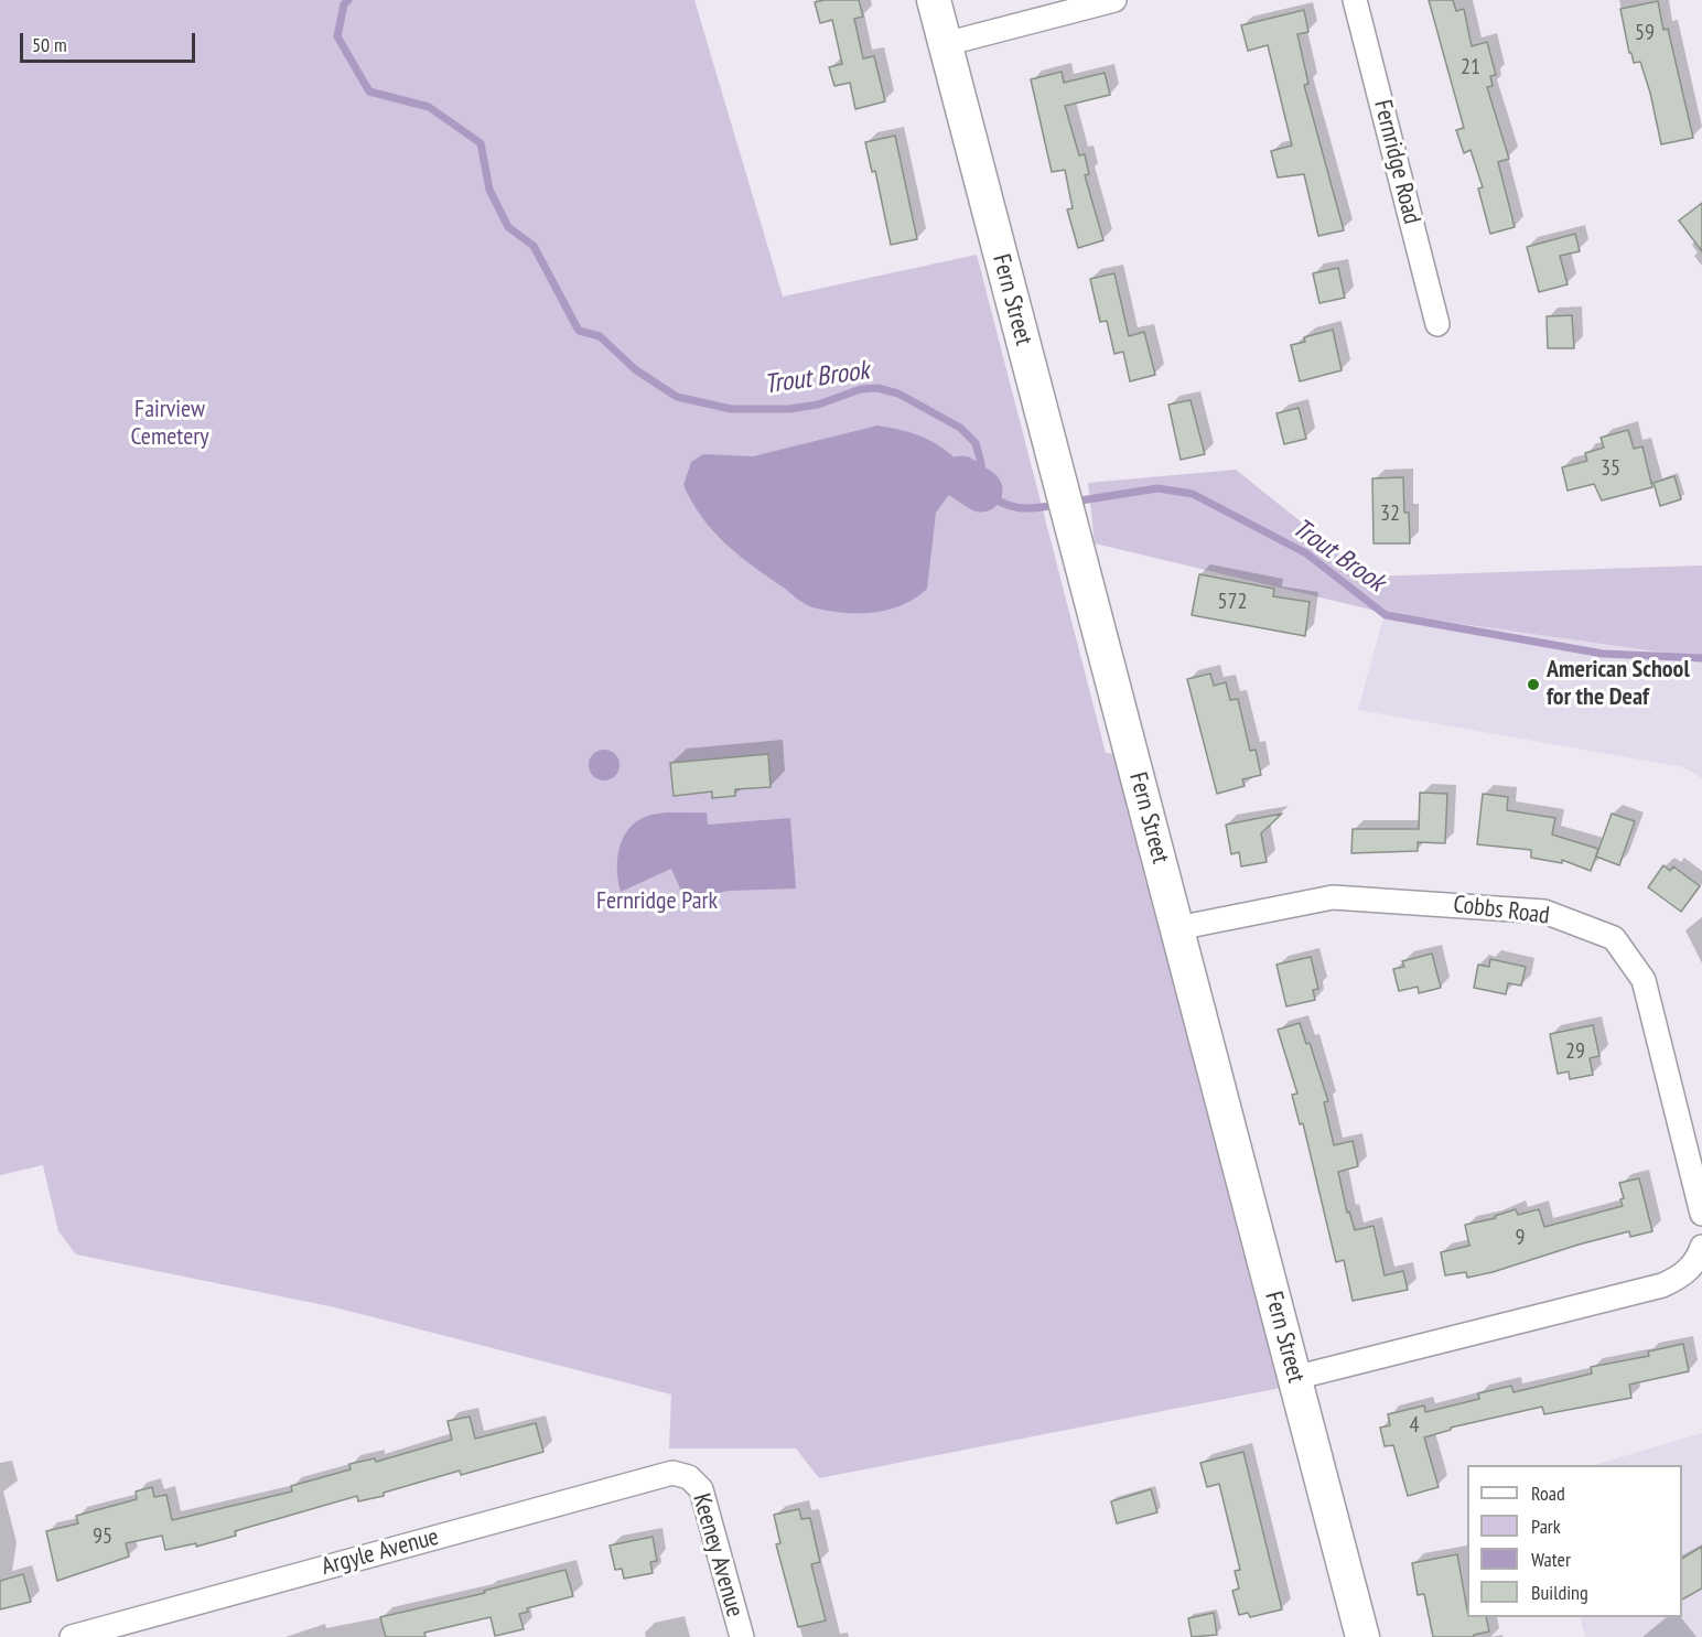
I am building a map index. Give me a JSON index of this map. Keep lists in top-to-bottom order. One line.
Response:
{"streets":{"street":["Fernridge Road","Fern Street","Cobbs Road","Argyle Avenue","Keeney Avenue"]},"crossings":[["Fern Street","Cobbs Road"],["Argyle Avenue","Keeney Avenue"]],"water":["Trout Brook"],"parks":["Fairview Cemetery","Fernridge Park"],"places":["American School for the Deaf"],"house_numbers":["59","21","35","32","572","29","9","4","95"],"legend":["Road","Park","Water","Building"],"scale_bar":"50 m"}
